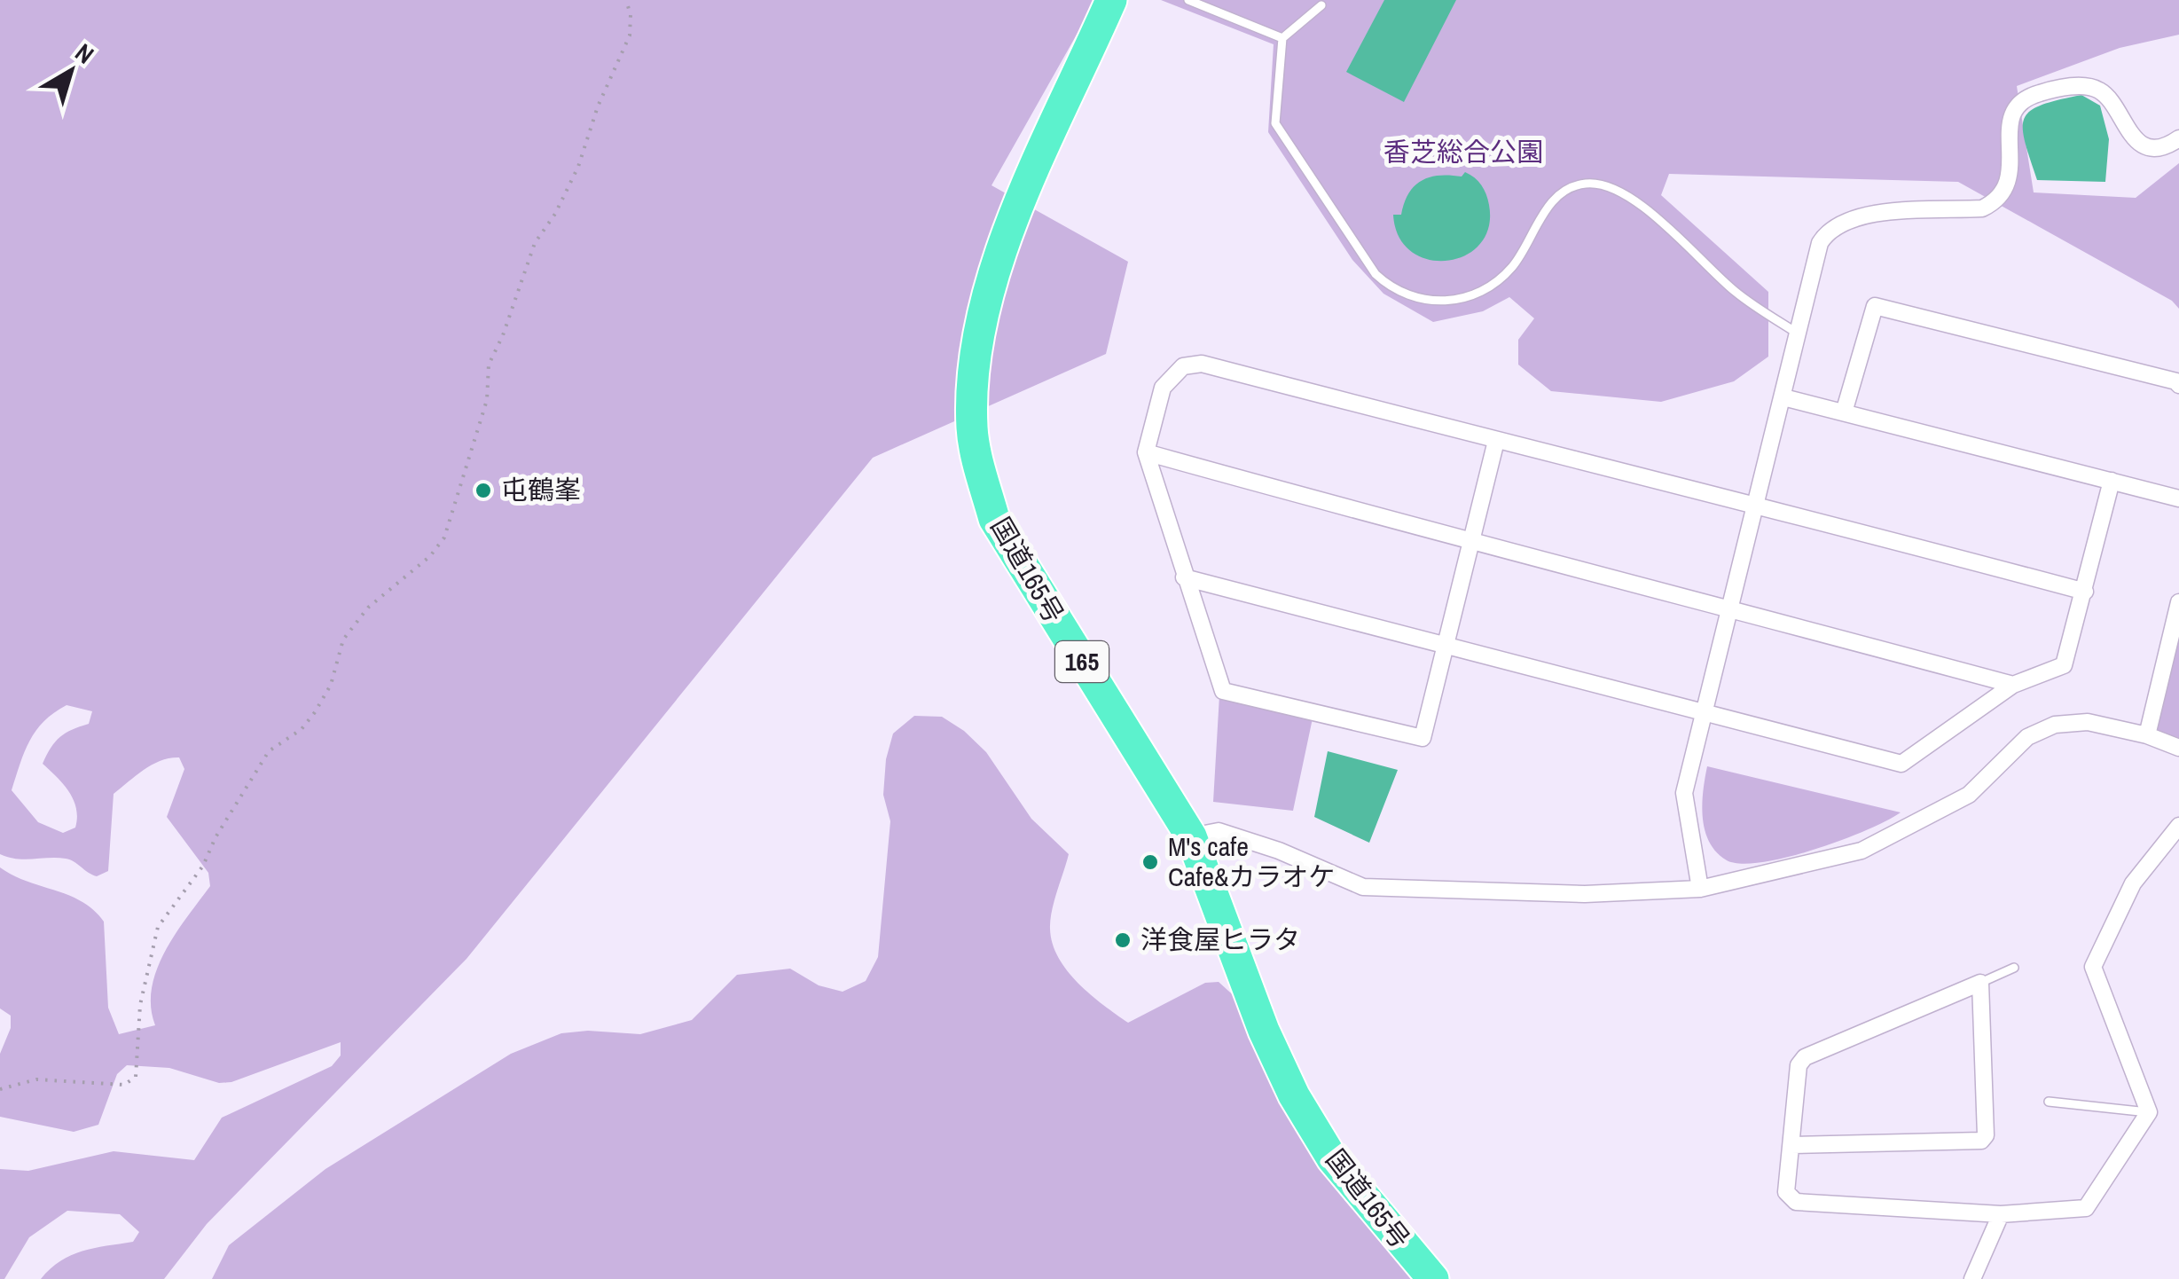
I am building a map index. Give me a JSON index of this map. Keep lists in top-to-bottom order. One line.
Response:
{"streets":{"highway":["国道165号","165"]},"parks":["香芝総合公園"],"places":["屯鶴峯","M's cafe Cafe&カラオケ","洋食屋ヒラタ"],"north":"top right"}
